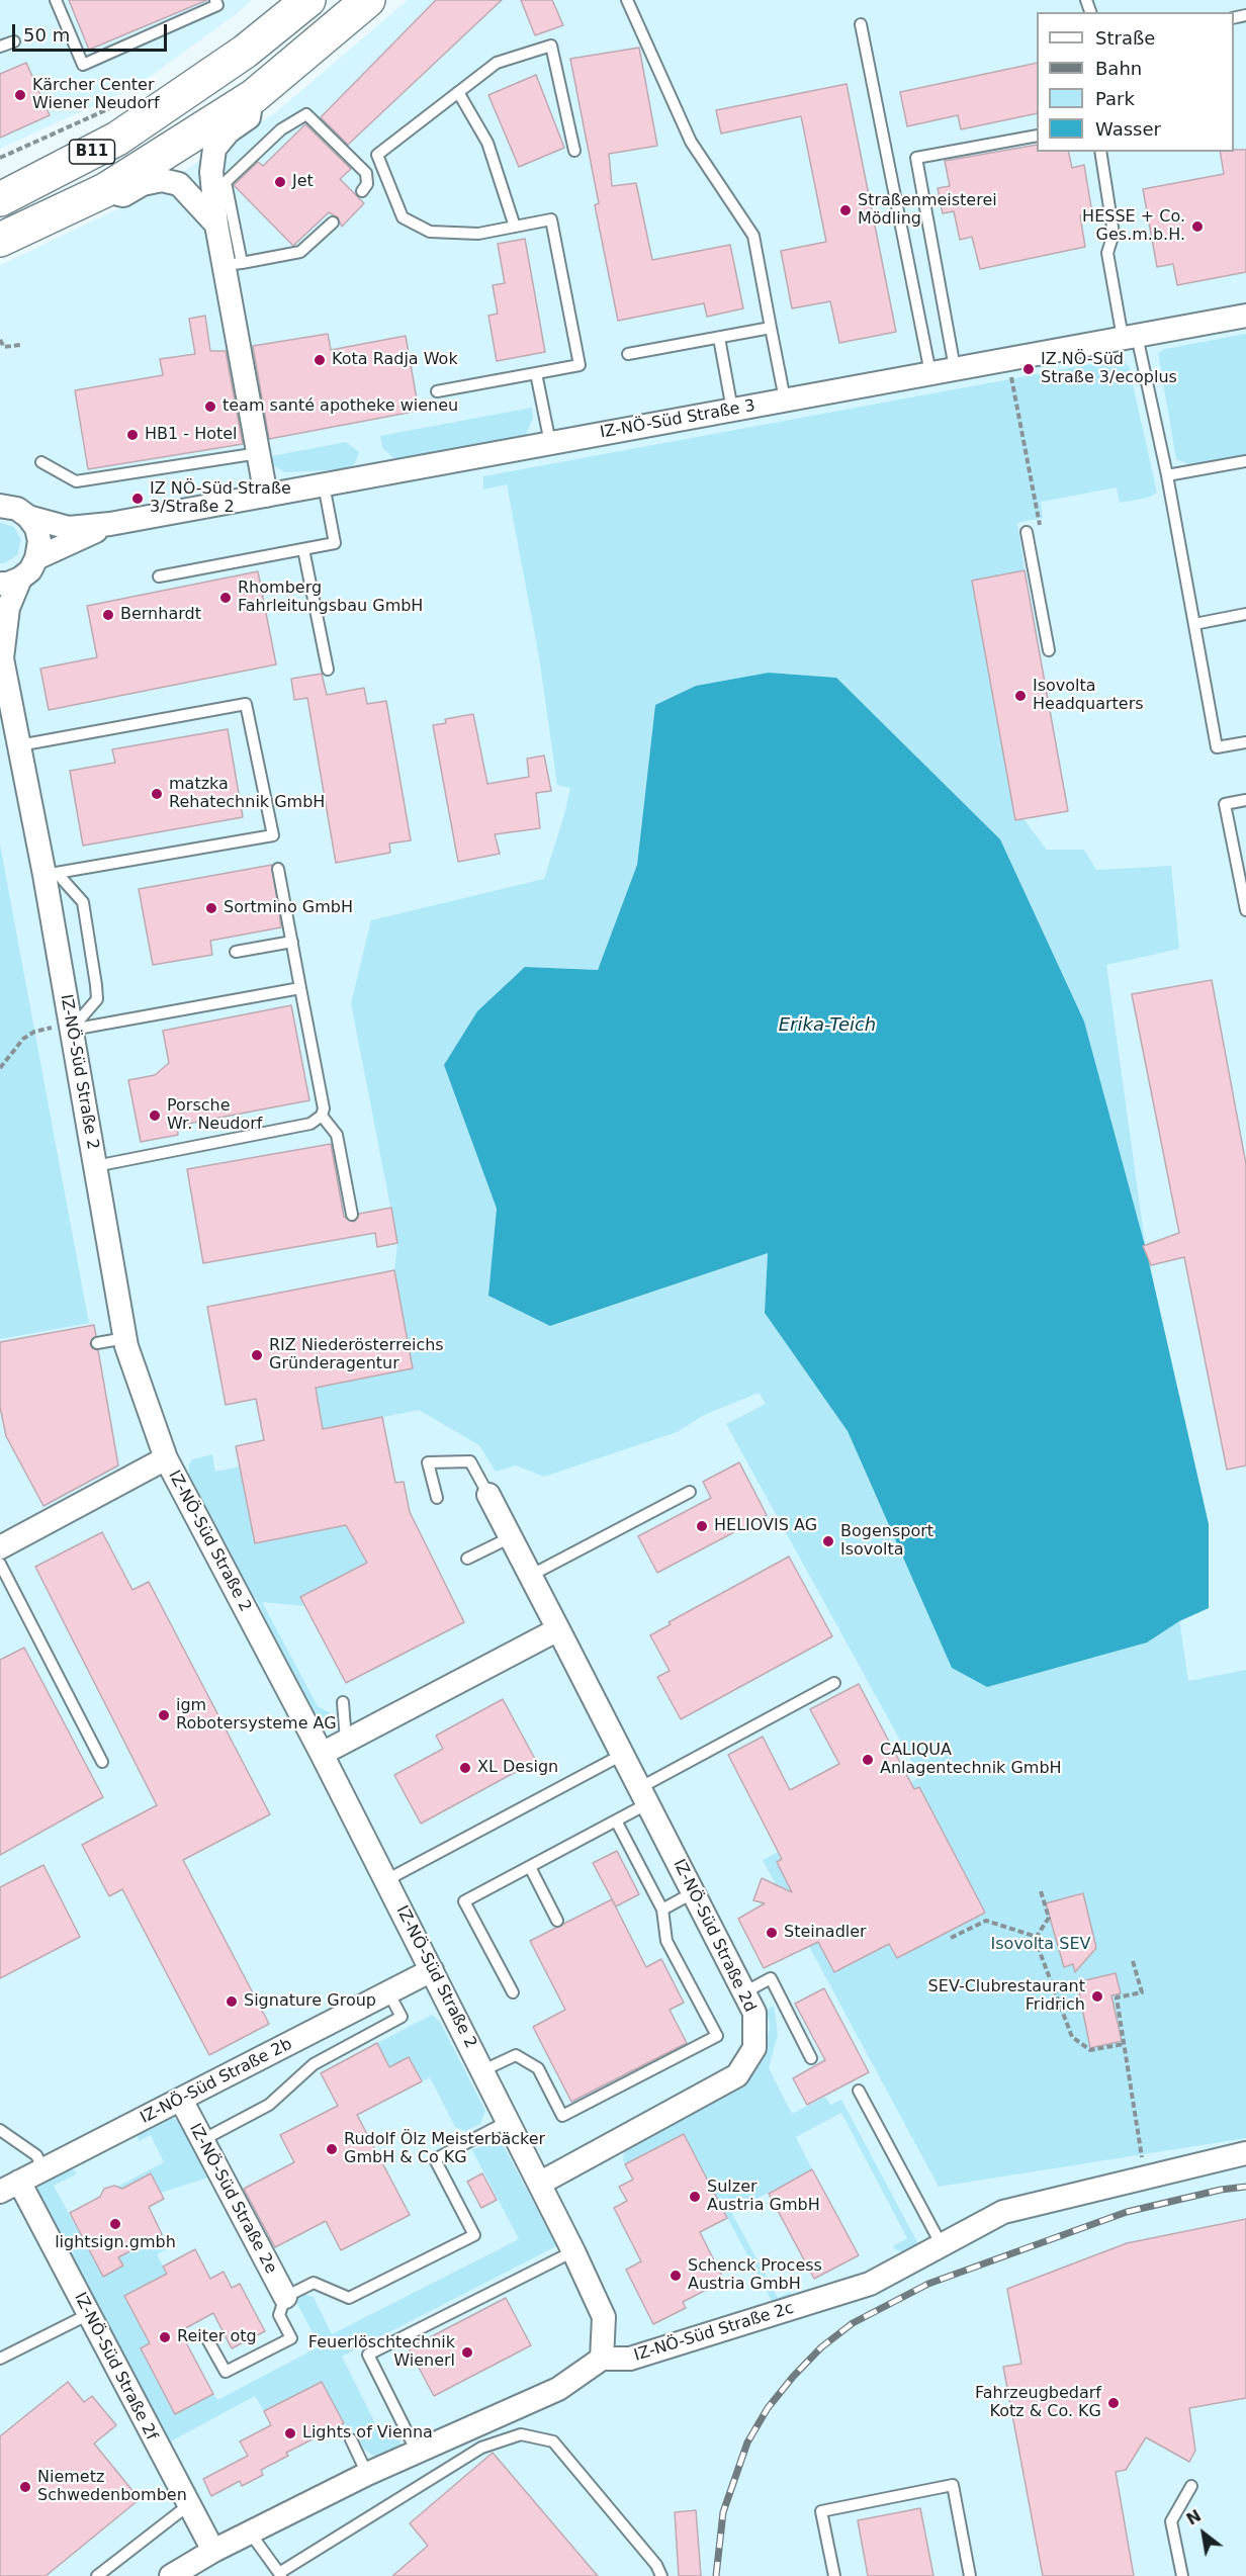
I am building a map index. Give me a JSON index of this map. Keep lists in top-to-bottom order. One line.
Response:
{"streets":{"main road":["B11"],"street":["IZ-NÖ-Süd Straße 3","IZ-NÖ-Süd Straße 2","IZ-NÖ-Süd Straße 2d","IZ-NÖ-Süd Straße 2b","IZ-NÖ-Süd Straße 2e","IZ-NÖ-Süd Straße 2c","IZ-NÖ-Süd Straße 2f"]},"crossings":[["IZ-NÖ-Süd Straße 3","IZ-NÖ-Süd Straße 2"],["IZ-NÖ-Süd Straße 2","IZ-NÖ-Süd Straße 2d"],["IZ-NÖ-Süd Straße 2","IZ-NÖ-Süd Straße 2b"],["IZ-NÖ-Süd Straße 2","IZ-NÖ-Süd Straße 2c"],["IZ-NÖ-Süd Straße 2b","IZ-NÖ-Süd Straße 2e"],["IZ-NÖ-Süd Straße 2b","IZ-NÖ-Süd Straße 2f"]],"water":["Erika-Teich"],"parks":["Isovolta SEV"],"places":["Kärcher Center Wiener Neudorf","Jet","Straßenmeisterei Mödling","HESSE + Co. Ges.m.b.H.","Kota Radja Wok","IZ NÖ-Süd Straße 3/ecoplus","team santé apotheke wieneu","HB1 - Hotel","IZ NÖ-Süd Straße 3/Straße 2","Rhomberg Fahrleitungsbau GmbH","Bernhardt","Isovolta Headquarters","matzka Rehatechnik GmbH","Sortmino GmbH","Porsche Wr. Neudorf","RIZ Niederösterreichs Gründeragentur","HELIOVIS AG","Bogensport Isovolta","igm Robotersysteme AG","CALIQUA Anlagentechnik GmbH","XL Design","Steinadler","SEV-Clubrestaurant Fridrich","Signature Group","Rudolf Ölz Meisterbäcker GmbH & Co KG","Sulzer Austria GmbH","lightsign.gmbh","Schenck Process Austria GmbH","Reiter otg","Feuerlöschtechnik Wienerl","Fahrzeugbedarf Kotz & Co. KG","Lights of Vienna","Niemetz Schwedenbomben"],"legend":["Straße","Bahn","Park","Wasser"],"scale_bar":"50 m","north":"top left"}
